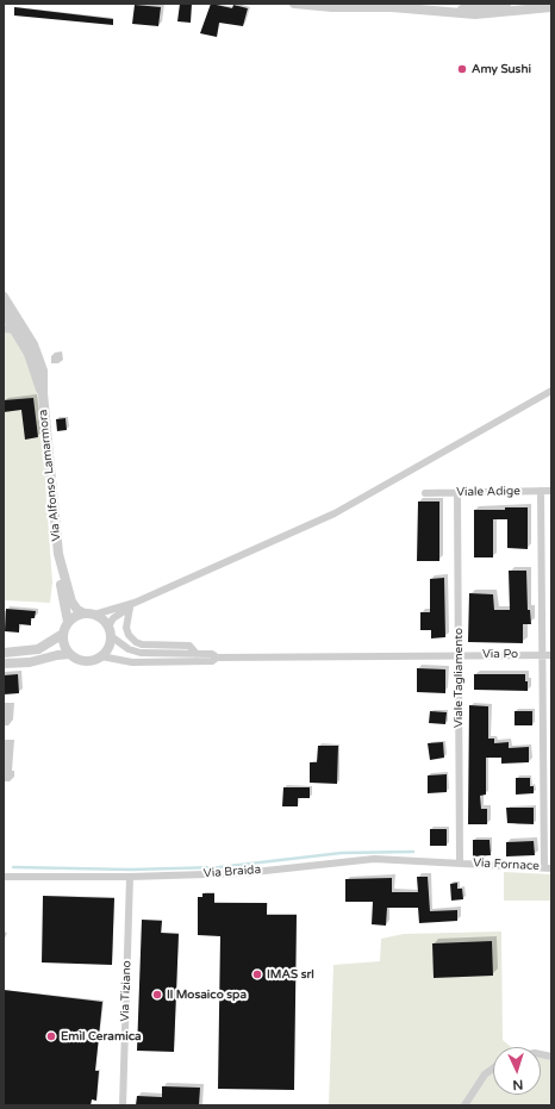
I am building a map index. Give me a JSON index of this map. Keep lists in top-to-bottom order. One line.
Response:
{"streets":{"street":["Via Alfonso Lamarmora","Viale Adige","Via Po","Viale Tagliamento","Via Fornace","Via Braida","Via Tiziano"]},"crossings":[["Viale Adige","Viale Tagliamento"],["Via Po","Viale Tagliamento"],["Viale Tagliamento","Via Fornace"],["Viale Tagliamento","Via Braida"],["Via Fornace","Via Braida"],["Via Braida","Via Tiziano"]],"places":["Amy Sushi","IMAS srl","Il Mosaico spa","Emil Ceramica"],"north":"bottom"}
